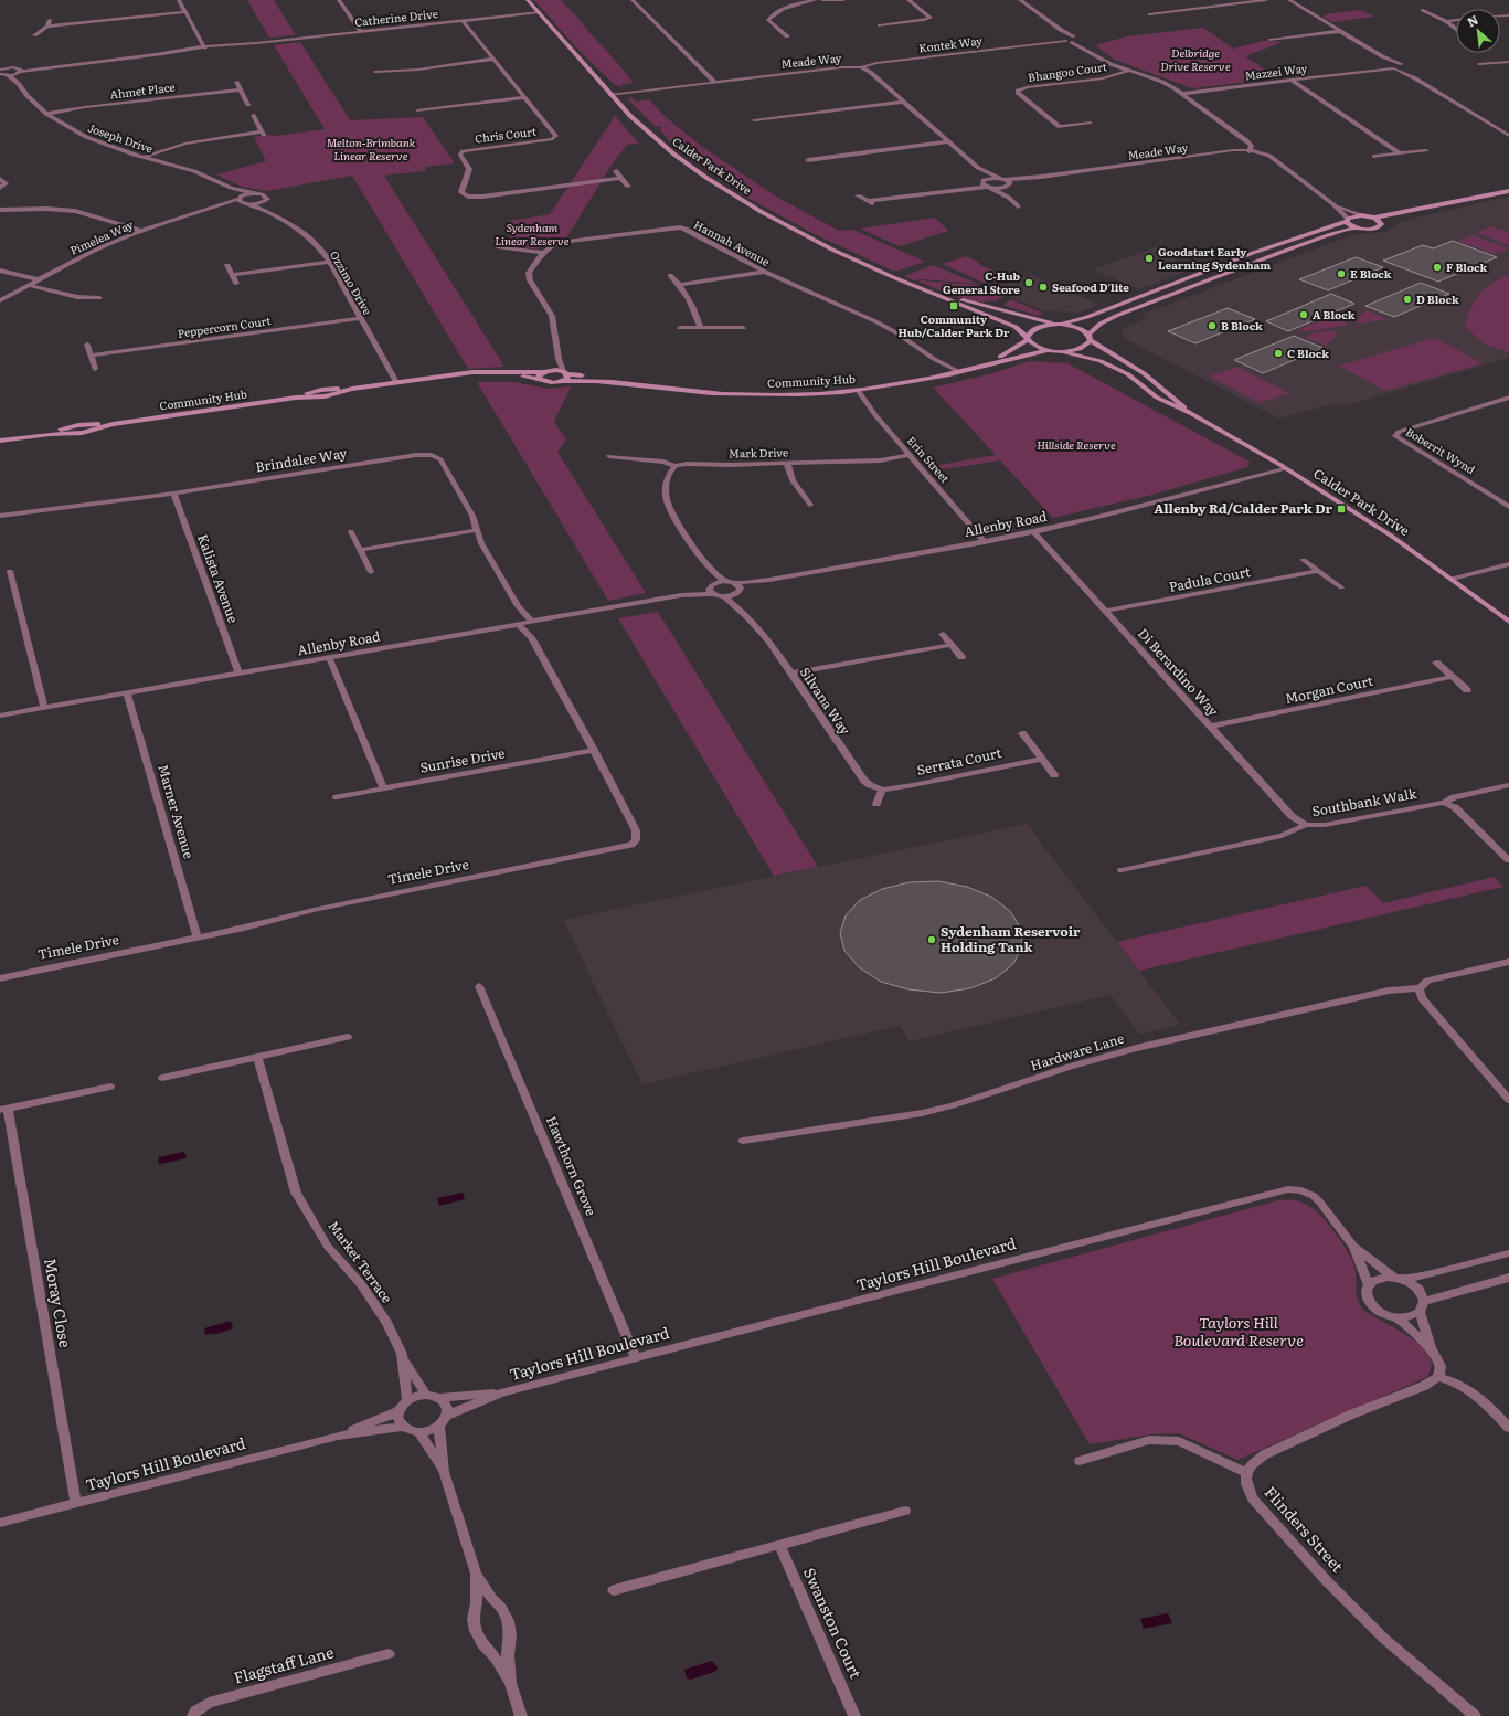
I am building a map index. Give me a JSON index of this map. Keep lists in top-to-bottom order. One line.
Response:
{"streets":{"street":["Catherine Drive","Kontek Way","Meade Way","Bhangoo Court","Mazzei Way","Ahmet Place","Chris Court","Joseph Drive","Calder Park Drive","Pimelea Way","Hannah Avenue","Ozzimo Drive","Peppercorn Court","Community Hub","Boberrit Wynd","Mark Drive","Erin Street","Brindalee Way","Allenby Road","Kalista Avenue","Padula Court","Di Berardino Way","Morgan Court","Silvana Way","Sunrise Drive","Serrata Court","Southbank Walk","Marner Avenue","Timele Drive","Hardware Lane","Hawthorn Grove","Market Terrace","Taylors Hill Boulevard","Moray Close","Flinders Street","Swanston Court","Flagstaff Lane"]},"crossings":[["Catherine Drive","Chris Court"],["Catherine Drive","Joseph Drive"],["Catherine Drive","Calder Park Drive"],["Kontek Way","Meade Way"],["Meade Way","Calder Park Drive"],["Ahmet Place","Joseph Drive"],["Joseph Drive","Pimelea Way"],["Joseph Drive","Ozzimo Drive"],["Calder Park Drive","Community Hub"],["Calder Park Drive","Allenby Road"],["Hannah Avenue","Community Hub"],["Ozzimo Drive","Peppercorn Court"],["Ozzimo Drive","Community Hub"],["Community Hub","Erin Street"],["Mark Drive","Erin Street"],["Erin Street","Allenby Road"],["Brindalee Way","Allenby Road"],["Brindalee Way","Kalista Avenue"],["Brindalee Way","Timele Drive"],["Allenby Road","Kalista Avenue"],["Allenby Road","Di Berardino Way"],["Allenby Road","Silvana Way"],["Allenby Road","Marner Avenue"],["Allenby Road","Timele Drive"],["Padula Court","Di Berardino Way"],["Di Berardino Way","Morgan Court"],["Di Berardino Way","Southbank Walk"],["Silvana Way","Serrata Court"],["Sunrise Drive","Timele Drive"],["Marner Avenue","Timele Drive"],["Hawthorn Grove","Taylors Hill Boulevard"],["Market Terrace","Taylors Hill Boulevard"],["Taylors Hill Boulevard","Moray Close"]],"parks":["Delbridge Drive Reserve","Melton-Brimbank Linear Reserve","Sydenham Linear Reserve","Hillside Reserve","Taylors Hill Boulevard Reserve"],"places":{"other":["Goodstart Early Learning Sydenham","F Block","E Block","C-Hub General Store","Seafood D'lite","D Block","A Block","B Block","C Block","Sydenham Reservoir Holding Tank"],"transit":["Community Hub/Calder Park Dr","Allenby Rd/Calder Park Dr"]},"north":"top left"}
